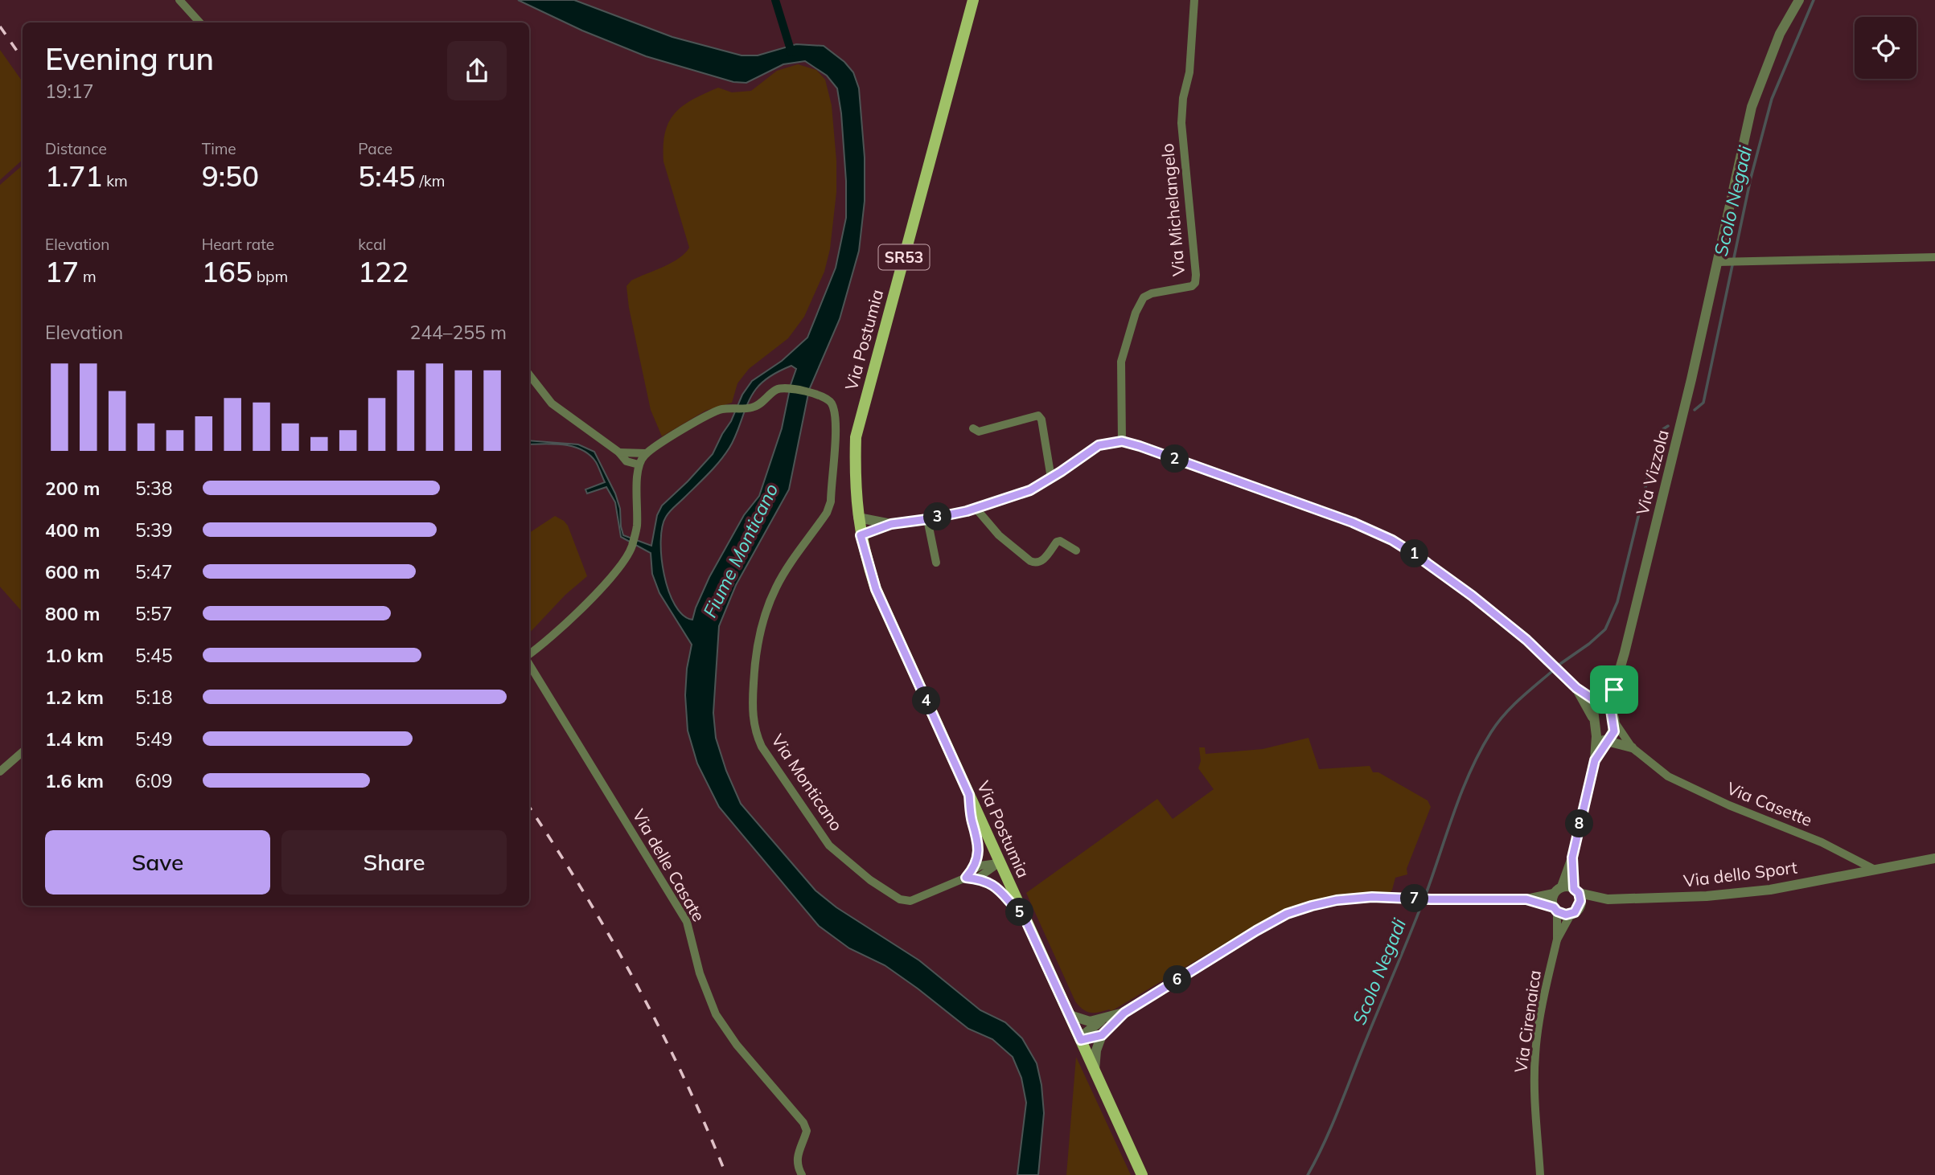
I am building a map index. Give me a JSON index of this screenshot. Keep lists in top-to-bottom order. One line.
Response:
{"streets":{"main road":["SR53","Via Postumia"],"street":["Via Michelangelo","Via Vizzola","Via Monticano","Via Casette","Via delle Casate","Via dello Sport","Via Cirenaica"]},"crossings":[["Via Vizzola","Via Casette"],["Via Casette","Via dello Sport"],["Via dello Sport","Via Cirenaica"]],"water":["Scolo Negadi","Fiume Monticano"],"page":{"heading":["Evening run","19:17"],"stats":[["Distance","1.71 km"],["Time","9:50"],["Pace","5:45 /km"],["Elevation","17 m"],["Heart rate","165 bpm"],["kcal","122"]],"chart":["Elevation","244–255 m"],"pins":["2","3","1","4","8","7","5","6"],"list":[{"name":"200 m","note":"5:38"},{"name":"400 m","note":"5:39"},{"name":"600 m","note":"5:47"},{"name":"800 m","note":"5:57"},{"name":"1.0 km","note":"5:45"},{"name":"1.2 km","note":"5:18"},{"name":"1.4 km","note":"5:49"},{"name":"1.6 km","note":"6:09"}],"buttons":["Save","Share"]}}
